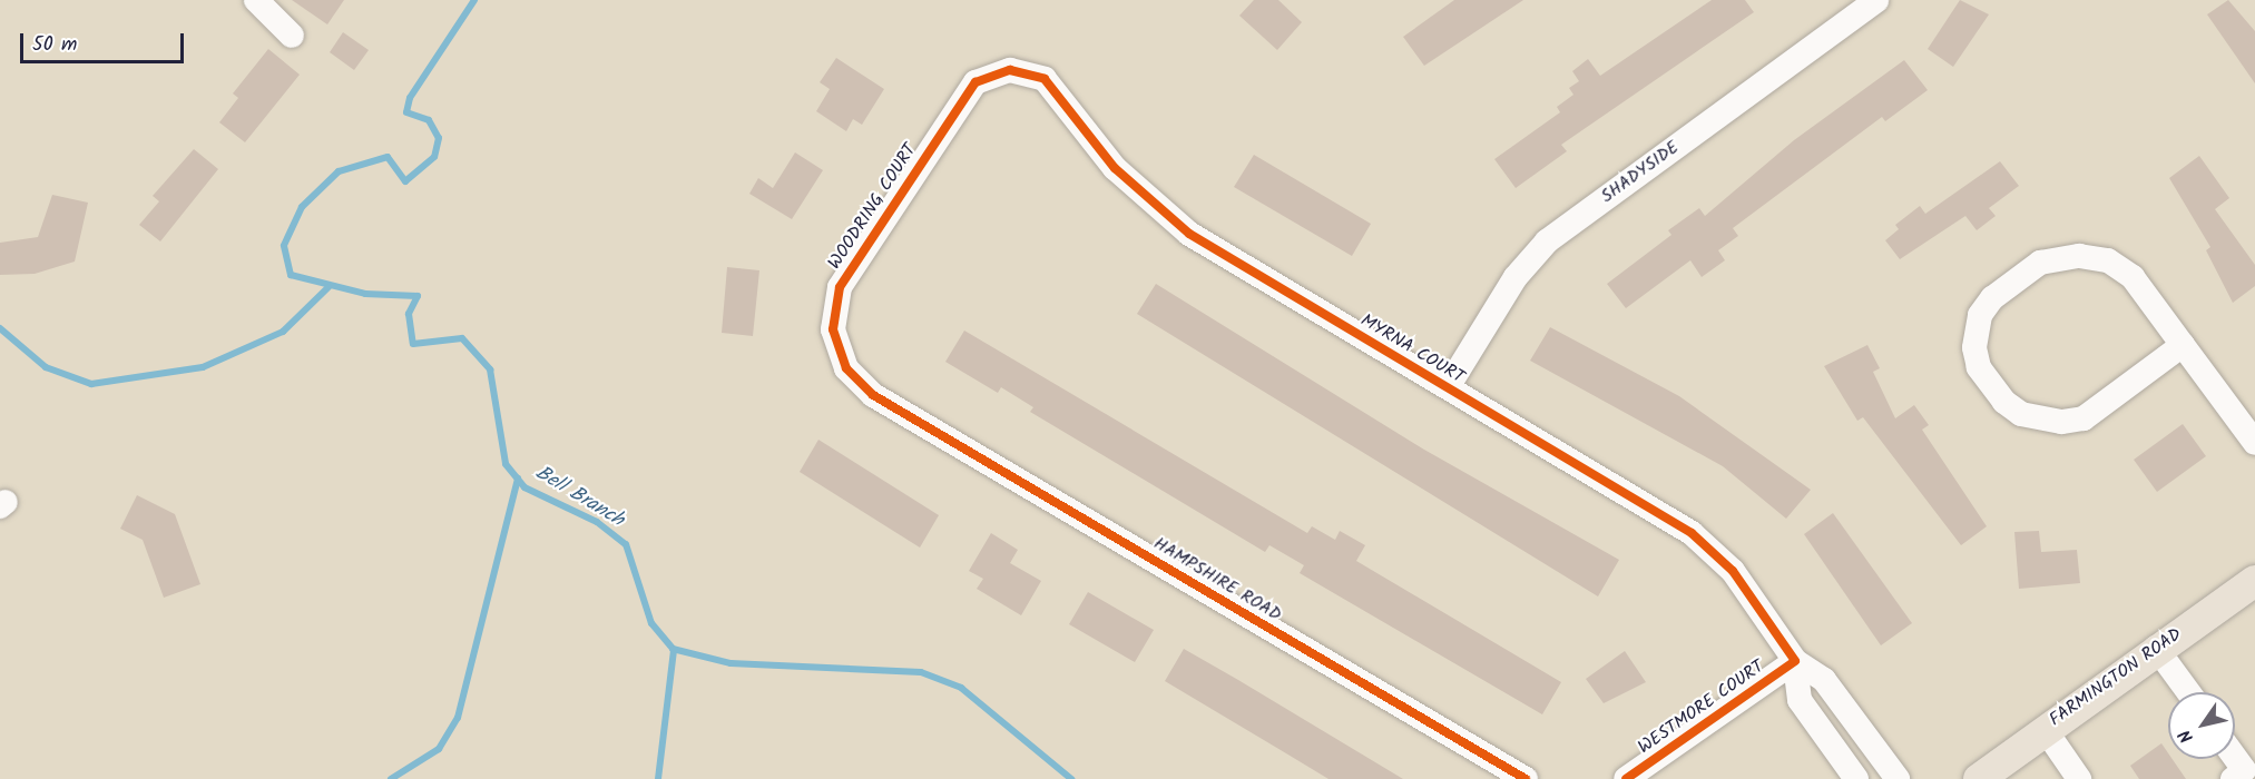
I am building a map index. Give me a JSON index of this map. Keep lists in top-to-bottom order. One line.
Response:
{"streets":{"main road":["FARMINGTON ROAD"],"street":["SHADYSIDE","WOODRING COURT","MYRNA COURT","HAMPSHIRE ROAD","WESTMORE COURT"]},"crossings":[["SHADYSIDE","MYRNA COURT"],["WOODRING COURT","MYRNA COURT"],["WOODRING COURT","HAMPSHIRE ROAD"],["MYRNA COURT","WESTMORE COURT"]],"water":["Bell Branch"],"scale_bar":"50 m","north":"bottom left"}
